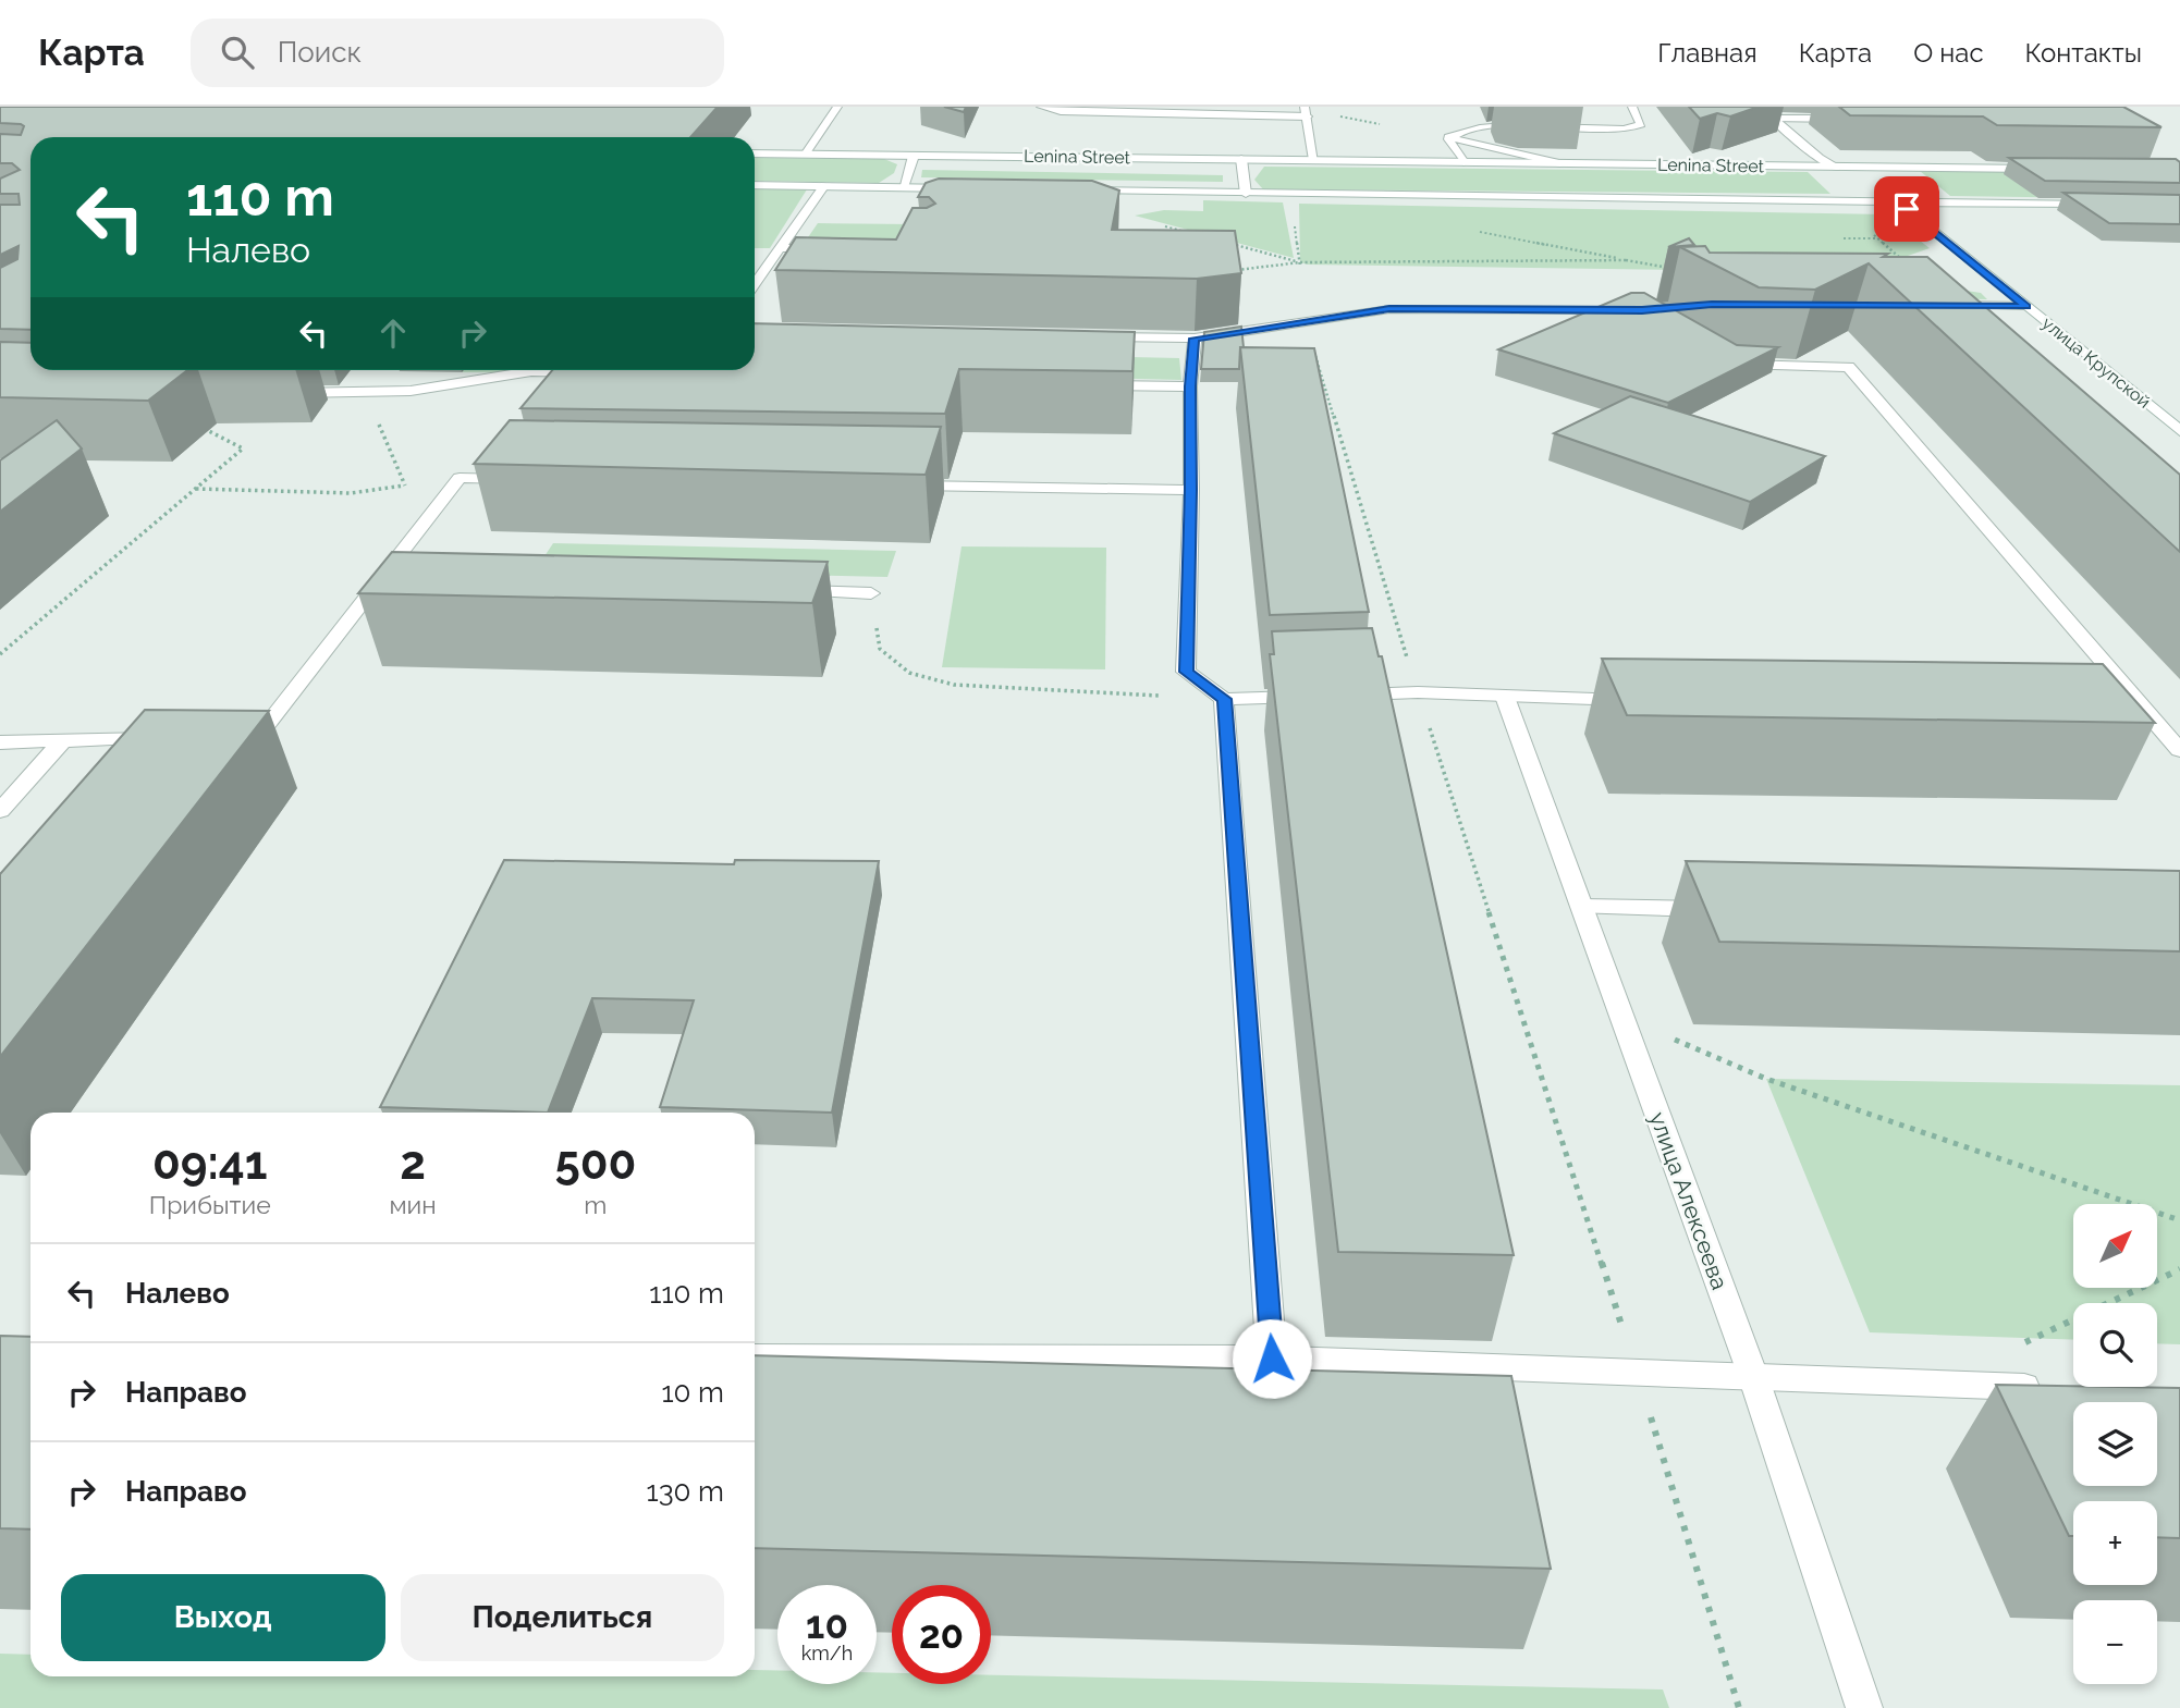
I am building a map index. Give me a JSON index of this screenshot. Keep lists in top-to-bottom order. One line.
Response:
{"streets":{"main road":["Lenina Street","улица Крупской","улица Алексеева"]},"crossings":[["Lenina Street","улица Крупской"]],"north":"top right","page":{"header":"Карта","search":"Поиск","nav":["Главная","Карта","О нас","Контакты"],"turn":["110 m","Налево"],"eta":["09:41","Прибытие","2","мин","500","m"],"map_buttons":["+","−"],"list":[{"name":"Налево","value":"110 m"},{"name":"Направо","value":"10 m"},{"name":"Направо","value":"130 m"}],"buttons":["Выход","Поделиться"],"speed":"10 km/h","limit":"20"}}
